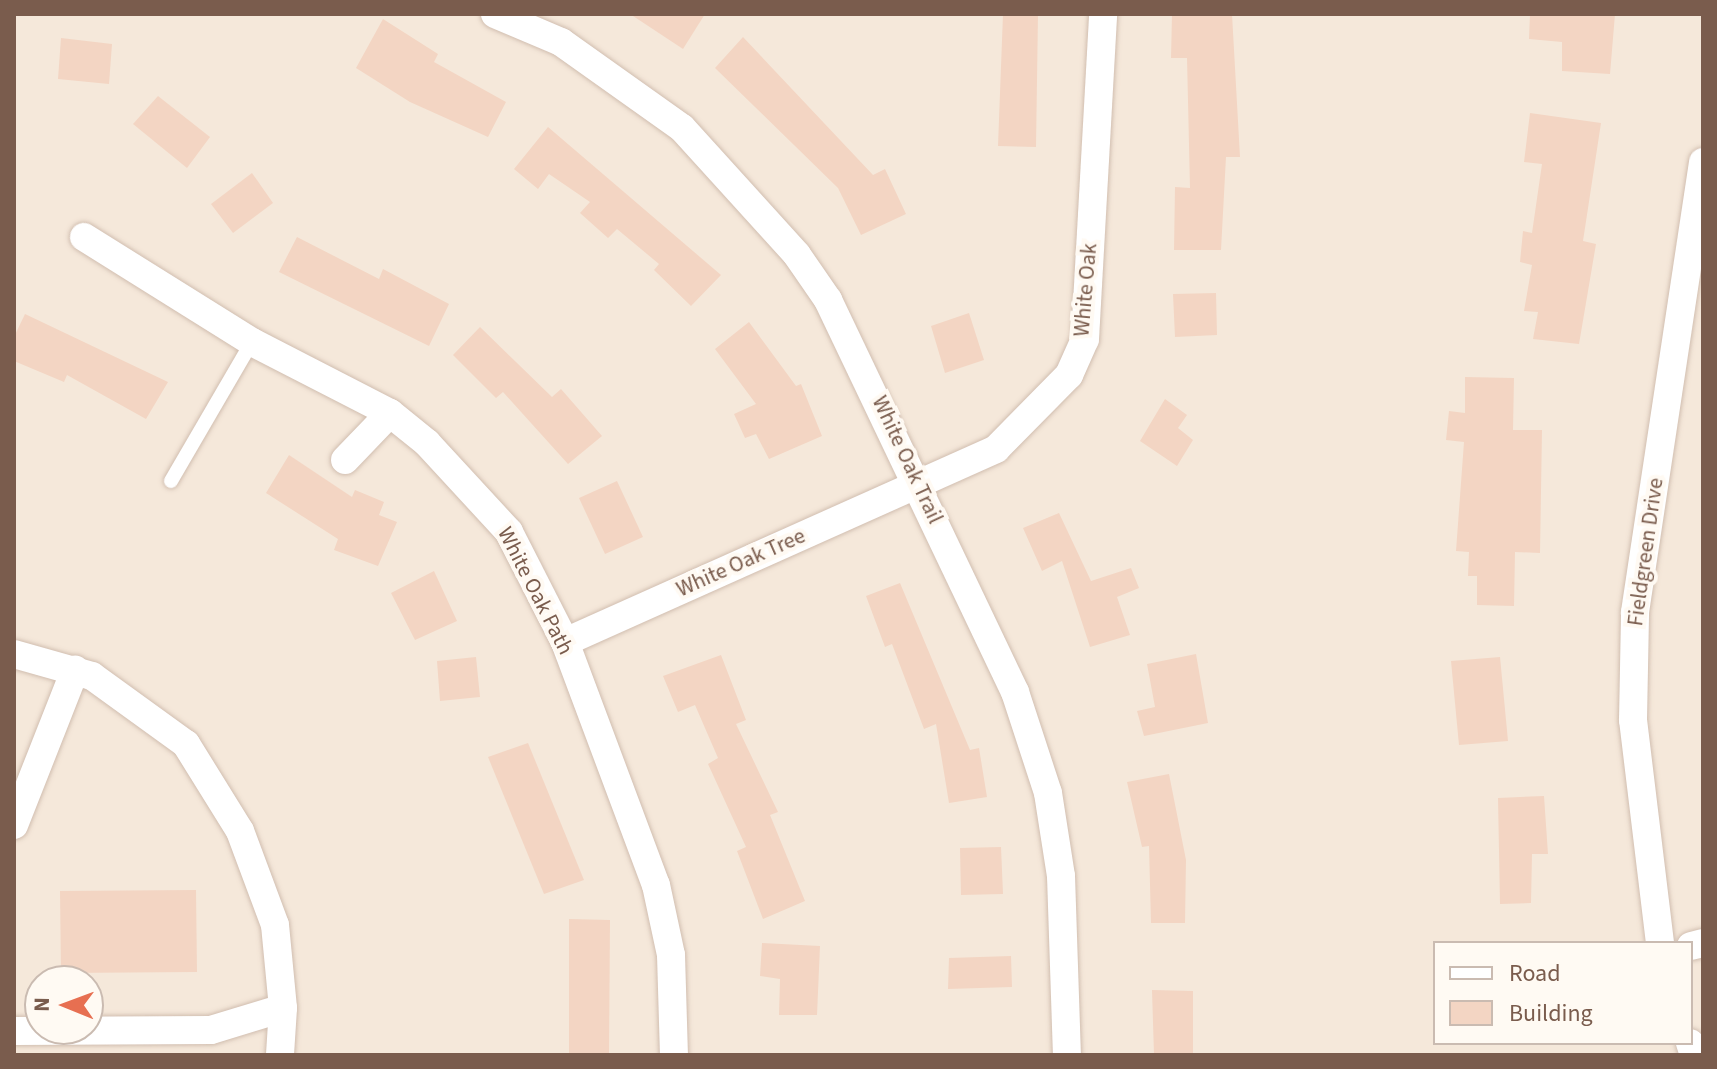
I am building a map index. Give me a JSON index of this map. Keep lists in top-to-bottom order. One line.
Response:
{"streets":{"street":["White Oak","White Oak Trail","Fieldgreen Drive","White Oak Tree","White Oak Path"]},"crossings":[["White Oak","White Oak Trail"],["White Oak","White Oak Tree"],["White Oak Trail","White Oak Tree"],["White Oak Tree","White Oak Path"]],"legend":["Road","Building"],"north":"left"}
